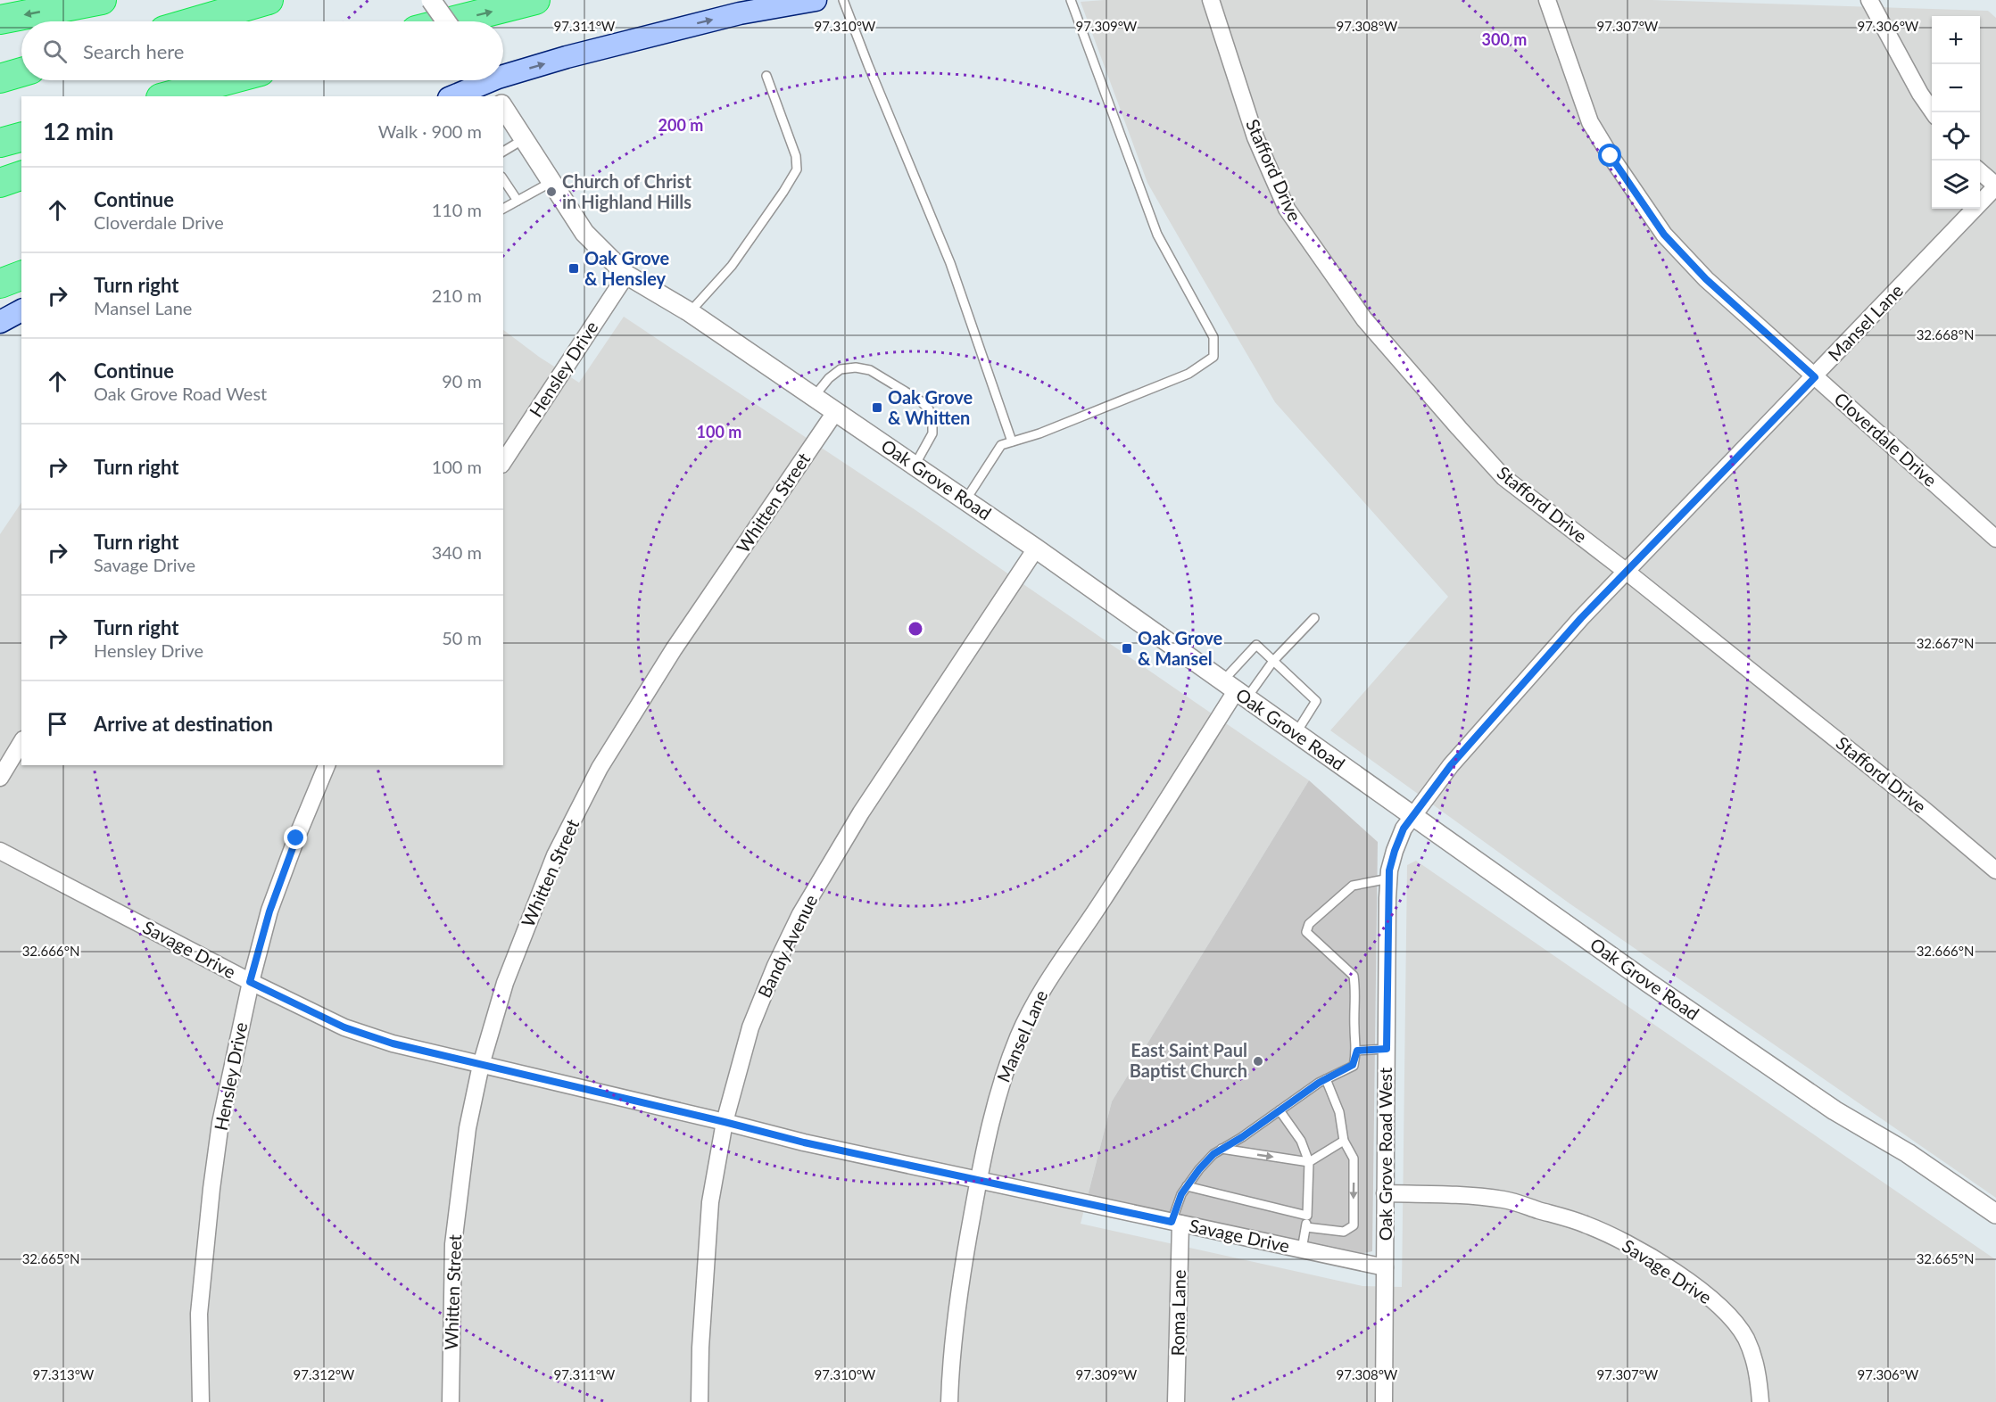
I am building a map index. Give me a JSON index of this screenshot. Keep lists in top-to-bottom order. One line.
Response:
{"streets":{"street":["Stafford Drive","Mansel Lane","Hensley Drive","Cloverdale Drive","Oak Grove Road","Whitten Street","Bandy Avenue","Savage Drive","Oak Grove Road West","Roma Lane"]},"crossings":[["Stafford Drive","Mansel Lane"],["Mansel Lane","Cloverdale Drive"],["Mansel Lane","Oak Grove Road"],["Mansel Lane","Savage Drive"],["Mansel Lane","Oak Grove Road West"],["Hensley Drive","Oak Grove Road"],["Hensley Drive","Savage Drive"],["Oak Grove Road","Whitten Street"],["Oak Grove Road","Bandy Avenue"],["Oak Grove Road","Oak Grove Road West"],["Whitten Street","Savage Drive"],["Bandy Avenue","Savage Drive"],["Savage Drive","Oak Grove Road West"],["Savage Drive","Roma Lane"]],"places":{"other":["Church of Christ in Highland Hills","East Saint Paul Baptist Church"],"transit":["Oak Grove & Hensley","Oak Grove & Whitten","Oak Grove & Mansel"]},"page":{"map_buttons":["+","−"],"search":"Search here","heading":["12 min","Walk · 900 m"],"list":[["Continue","Cloverdale Drive","110 m"],["Turn right","Mansel Lane","210 m"],["Continue","Oak Grove Road West","90 m"],["Turn right","100 m"],["Turn right","Savage Drive","340 m"],["Turn right","Hensley Drive","50 m"],"Arrive at destination"]},"coordinates":["97.311°W","97.310°W","97.309°W","97.308°W","97.307°W","97.306°W","32.668°N","32.667°N","32.666°N","32.665°N","97.313°W","97.312°W"],"rings":["300 m","200 m","100 m"]}
